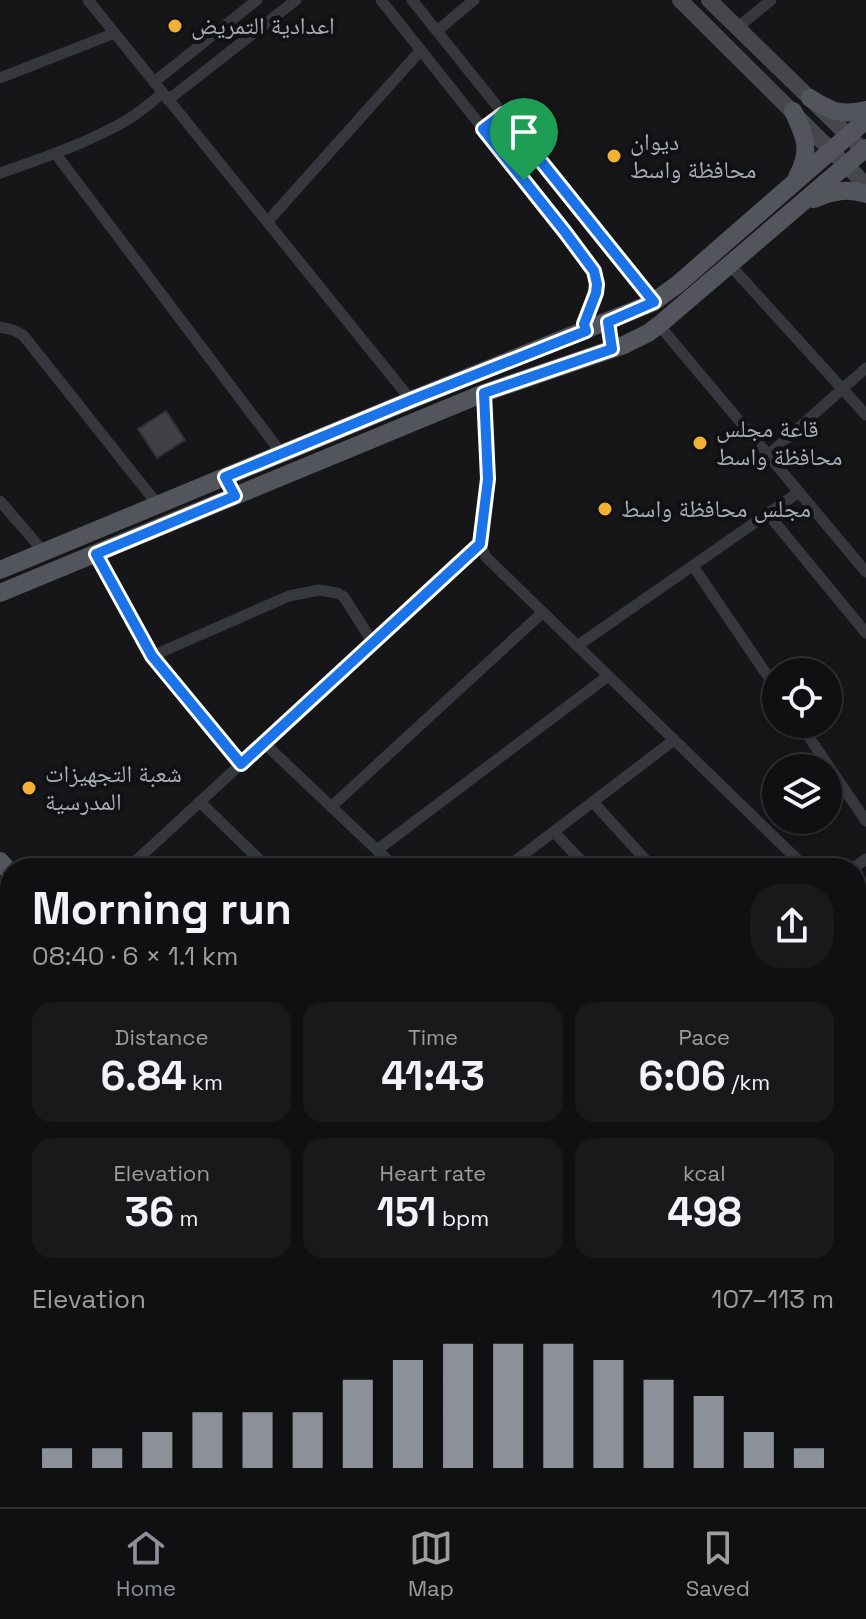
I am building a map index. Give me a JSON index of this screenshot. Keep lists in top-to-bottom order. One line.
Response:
{"places":["اعدادية التمريض","ديوان محافظة واسط","قاعة مجلس محافظة واسط","مجلس محافظة واسط","شعبة التجهيزات المدرسية"],"page":{"heading":["Morning run","08:40 · 6 × 1.1 km"],"stats":[["Distance","6.84 km"],["Time","41:43"],["Pace","6:06 /km"],["Elevation","36 m"],["Heart rate","151 bpm"],["kcal","498"]],"chart":["Elevation","107–113 m"],"tabs":["Home","Map","Saved"]}}
